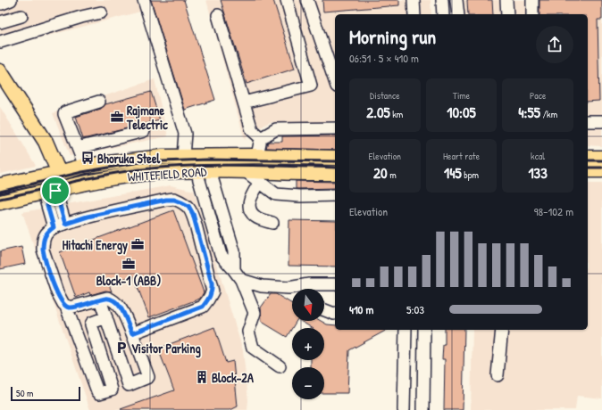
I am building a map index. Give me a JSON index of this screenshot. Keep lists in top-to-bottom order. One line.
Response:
{"streets":{"main road":["WHITEFIELD ROAD"]},"places":{"office":["Rajmane Telectric","Hitachi Energy","Block-1 (ABB)"],"bus stop":["Bhoruka Steel"],"parking":["Visitor Parking"],"building":["Block-2A"]},"scale_bar":"50 m","north":"bottom","page":{"heading":["Morning run","06:51 · 5 × 410 m"],"stats":[["Distance","2.05 km"],["Time","10:05"],["Pace","4:55 /km"],["Elevation","20 m"],["Heart rate","145 bpm"],["kcal","133"]],"chart":["Elevation","98–102 m"],"map_buttons":["+","−"],"list":[{"name":"410 m","note":"5:03"}],"scale":"50 m"}}
